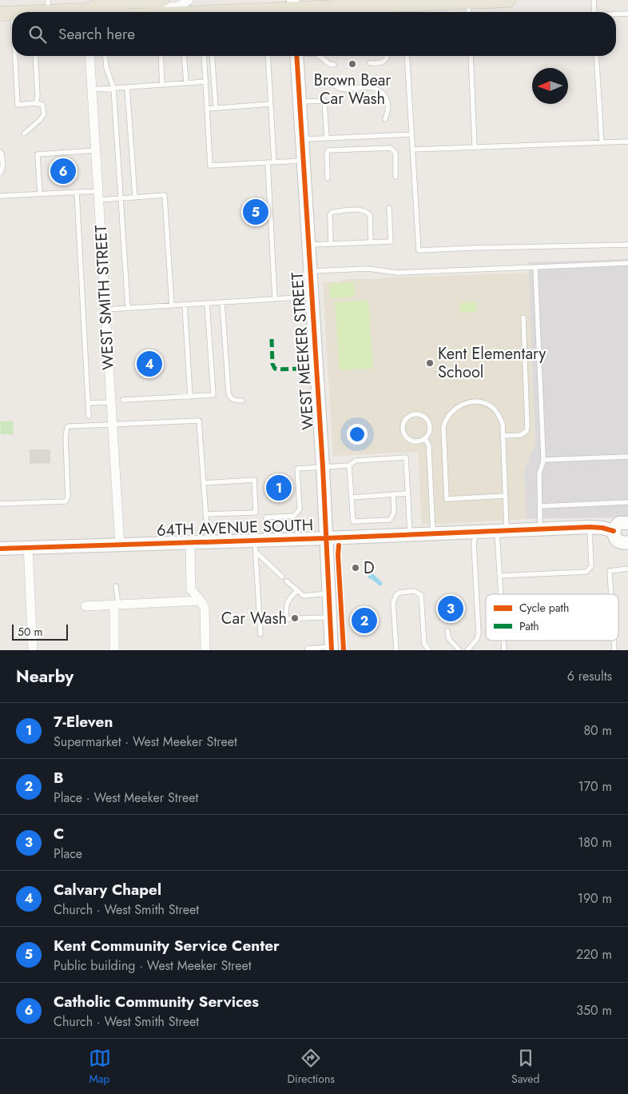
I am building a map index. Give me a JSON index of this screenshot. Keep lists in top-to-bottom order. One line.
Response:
{"streets":{"street":["WEST SMITH STREET","WEST MEEKER STREET","64TH AVENUE SOUTH"]},"crossings":[["WEST SMITH STREET","64TH AVENUE SOUTH"],["WEST MEEKER STREET","64TH AVENUE SOUTH"]],"places":["Brown Bear Car Wash","Kent Elementary School","D","Car Wash"],"legend":["Cycle path","Path"],"scale_bar":"50 m","north":"left","page":{"search":"Search here","pins":["6","5","4","1","3","2"],"scale":"50 m","heading":["Nearby","6 results"],"list":[{"mark":"1","name":"7-Eleven","note":"Supermarket · West Meeker Street","value":"80 m"},{"mark":"2","name":"B","note":"Place · West Meeker Street","value":"170 m"},{"mark":"3","name":"C","note":"Place","value":"180 m"},{"mark":"4","name":"Calvary Chapel","note":"Church · West Smith Street","value":"190 m"},{"mark":"5","name":"Kent Community Service Center","note":"Public building · West Meeker Street","value":"220 m"},{"mark":"6","name":"Catholic Community Services","note":"Church · West Smith Street","value":"350 m"}],"nav":["Map","Directions","Saved"]}}
